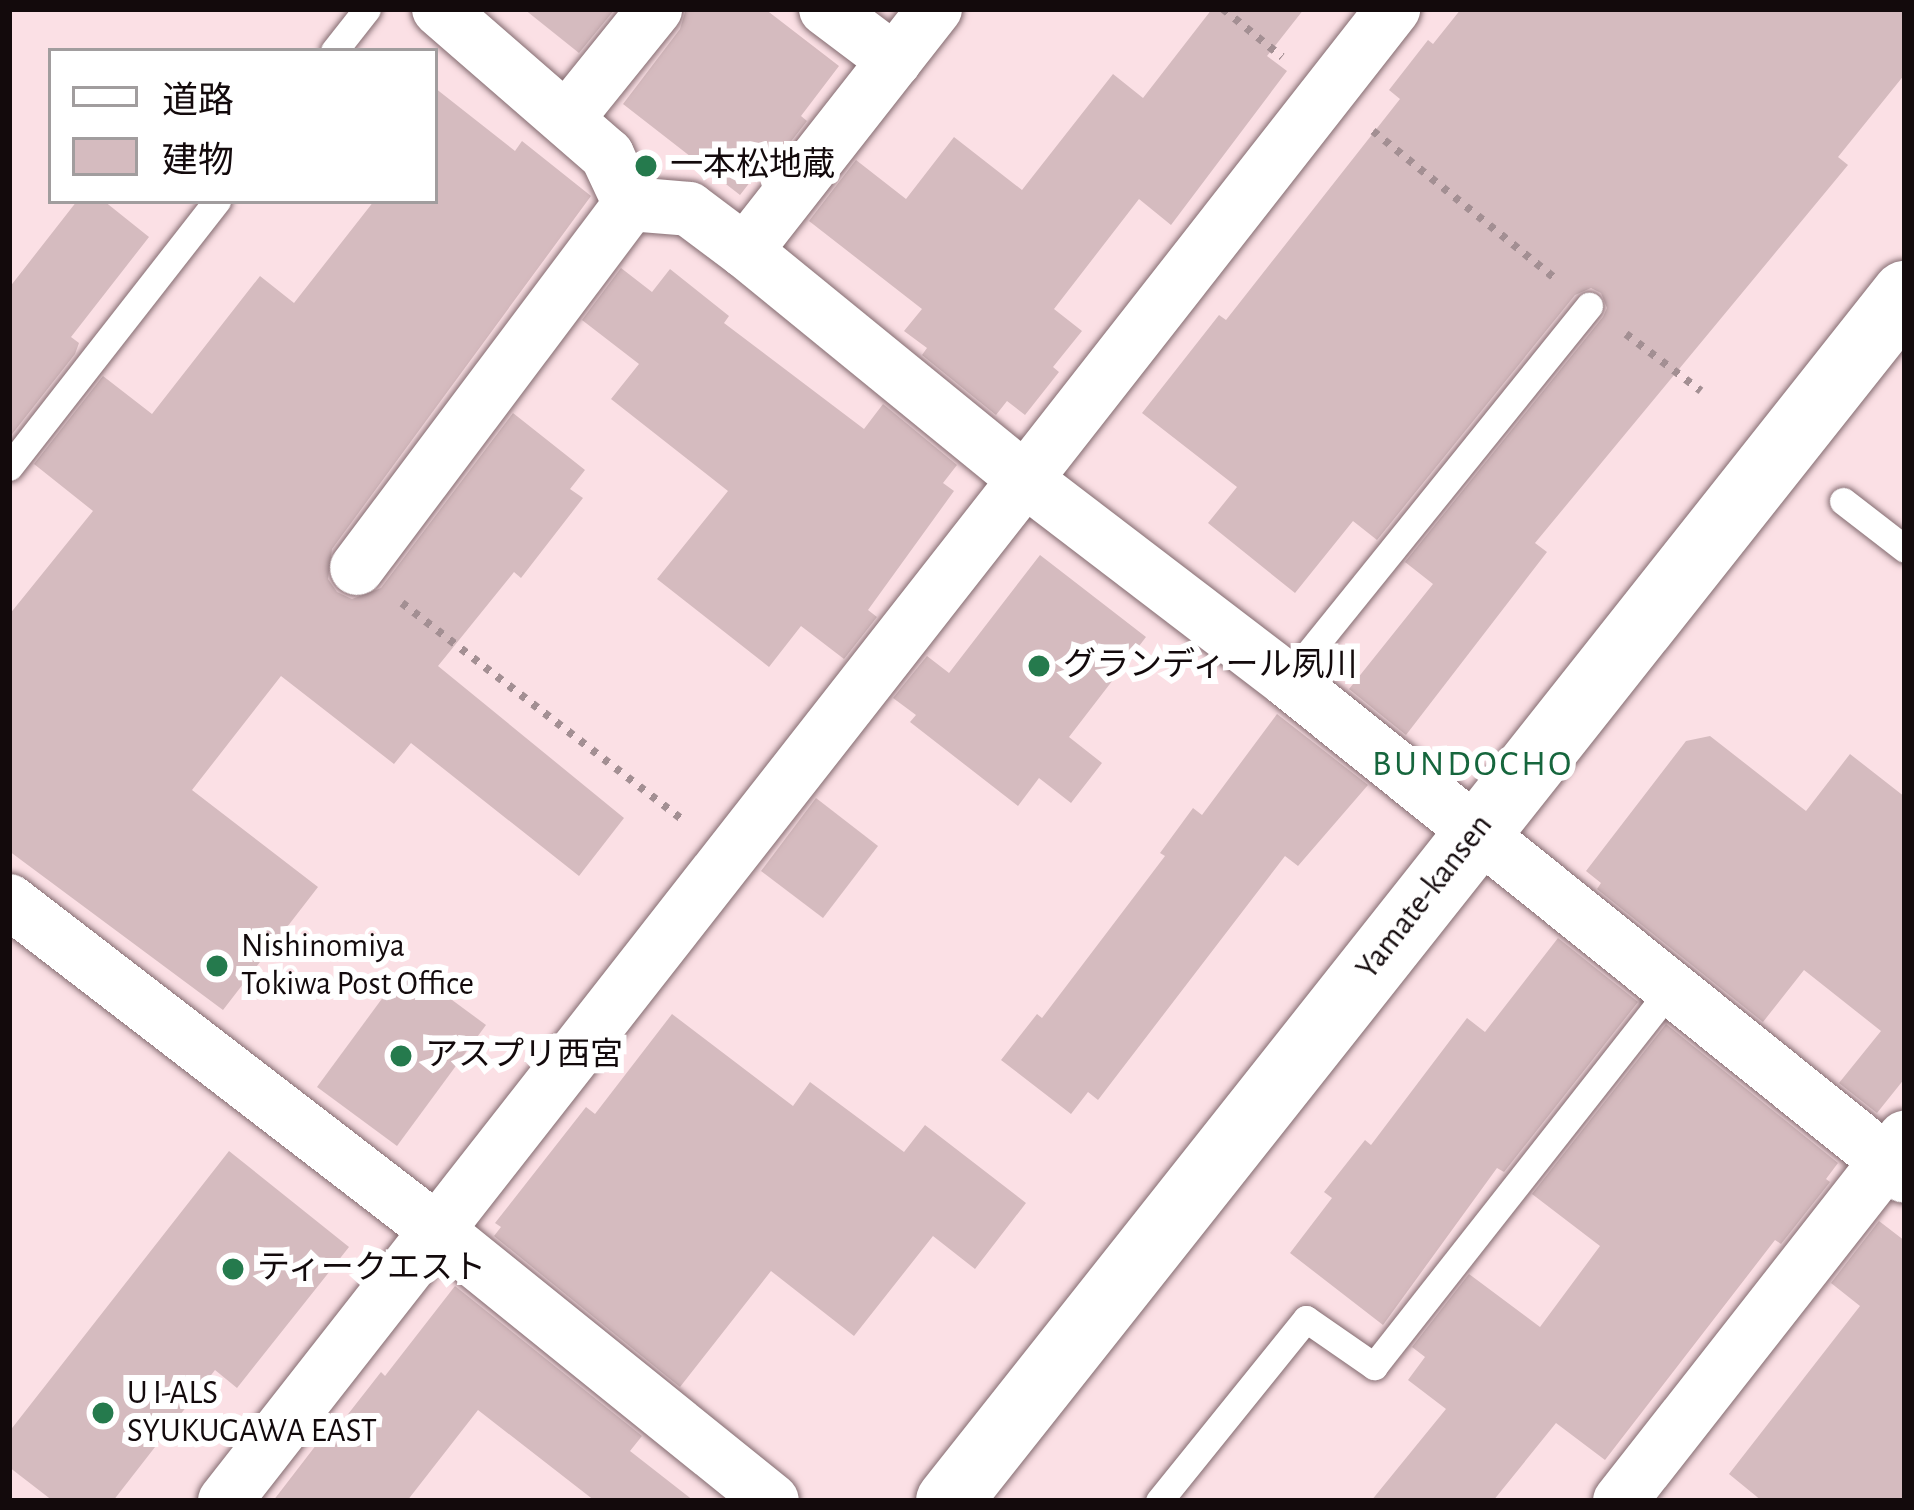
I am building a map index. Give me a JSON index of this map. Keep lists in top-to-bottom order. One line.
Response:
{"streets":{"street":["Yamate-kansen"]},"districts":["BUNDOCHO"],"places":["一本松地蔵","グランディール夙川","Nishinomiya Tokiwa Post Office","アスプリ西宮","ティークエスト","U I-ALS SYUKUGAWA EAST"],"legend":["道路","建物"]}
